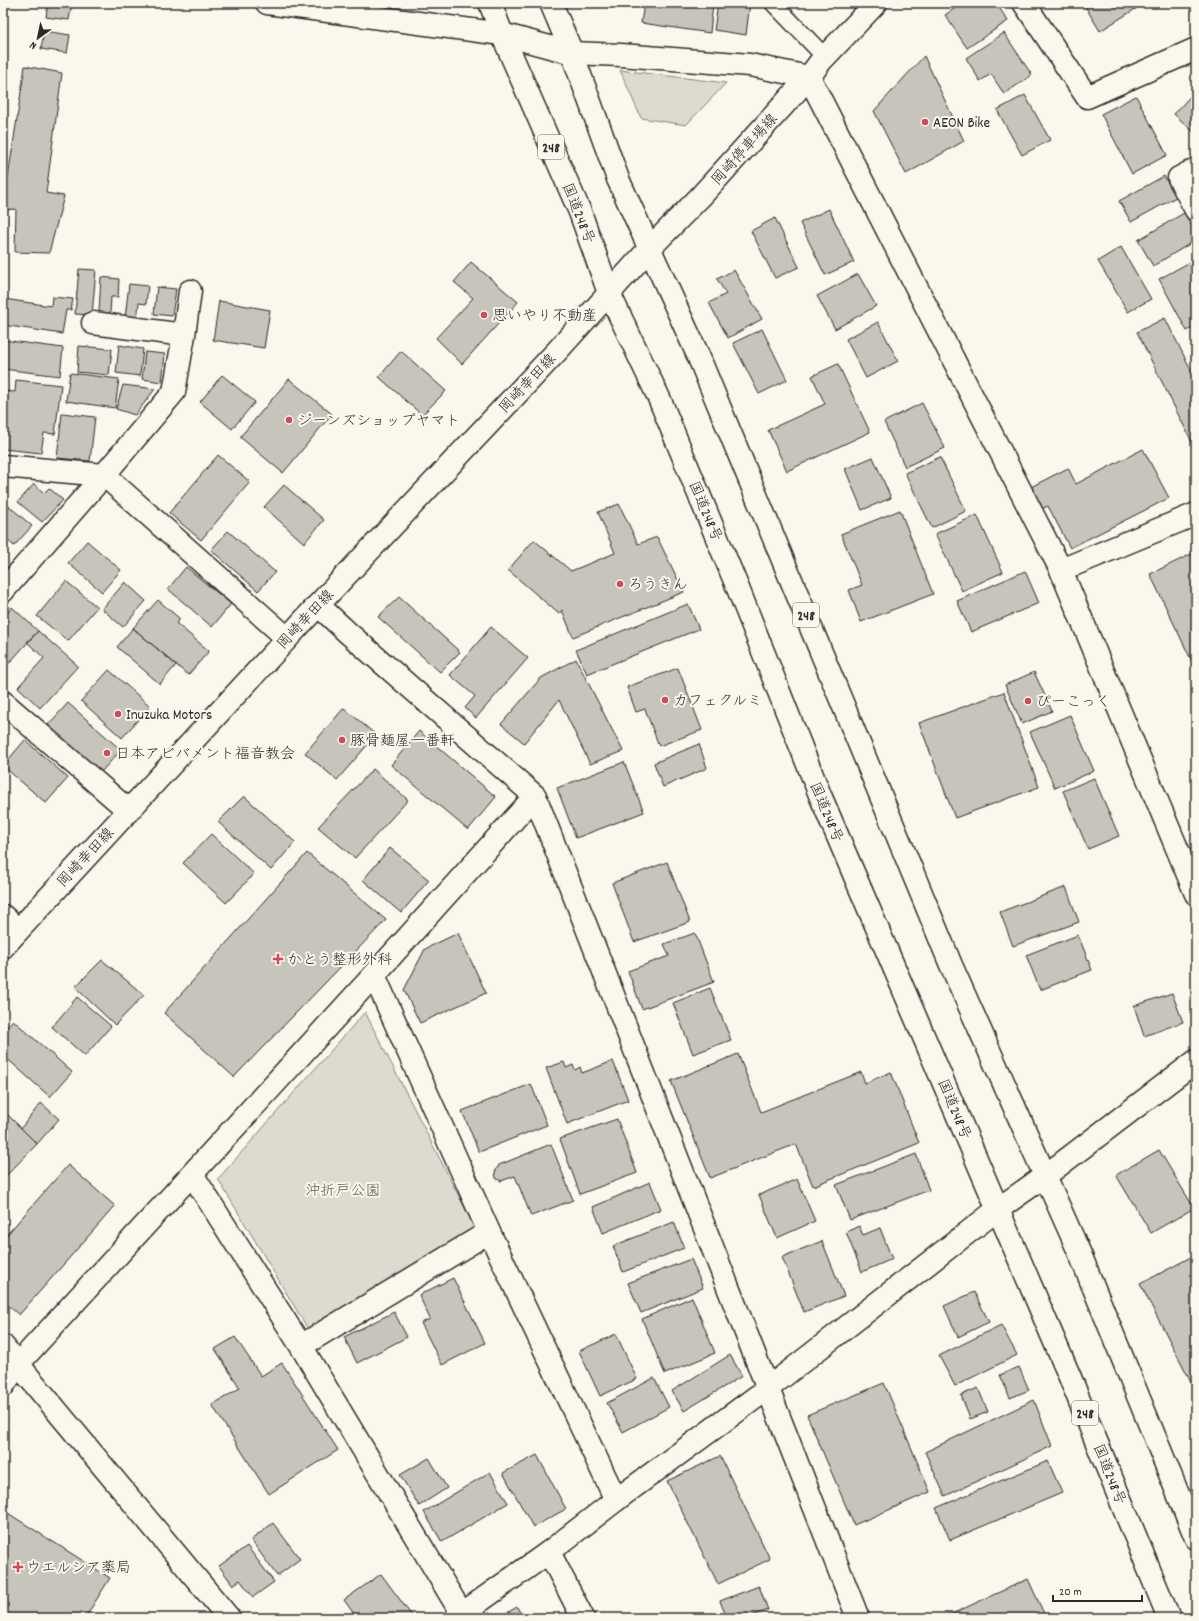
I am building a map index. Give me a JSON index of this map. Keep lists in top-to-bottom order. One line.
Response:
{"streets":{"main road":["248","岡崎停車場線","国道248号","岡崎幸田線"]},"crossings":[["248","岡崎停車場線"],["岡崎停車場線","国道248号"],["岡崎停車場線","岡崎幸田線"],["国道248号","岡崎幸田線"]],"parks":["沖折戸公園"],"places":{"other":["AEON Bike","思いやり不動産","ジーンズショップヤマト","ろうきん","カフェクルミ","ぴーこっく","Inuzuka Motors","豚骨麺屋一番軒","日本アビバメント福音教会"],"health":["かとう整形外科","ウエルシア薬局"]},"scale_bar":"20 m","north":"bottom left"}
